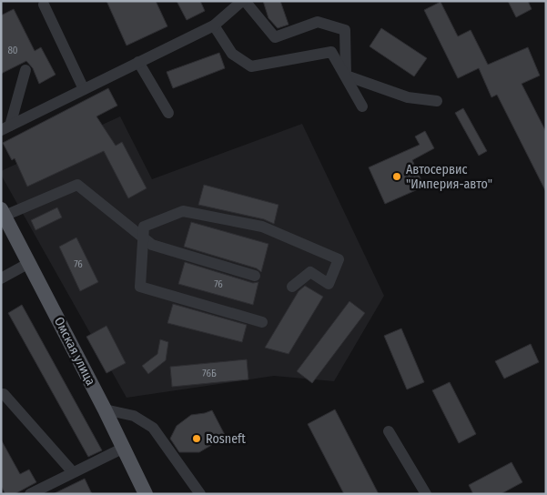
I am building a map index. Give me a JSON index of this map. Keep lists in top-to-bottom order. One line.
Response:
{"streets":{"main road":["Омская улица"]},"places":["Автосервис \"Империя-авто\"","Rosneft"],"house_numbers":["80","76","76","76Б"]}
